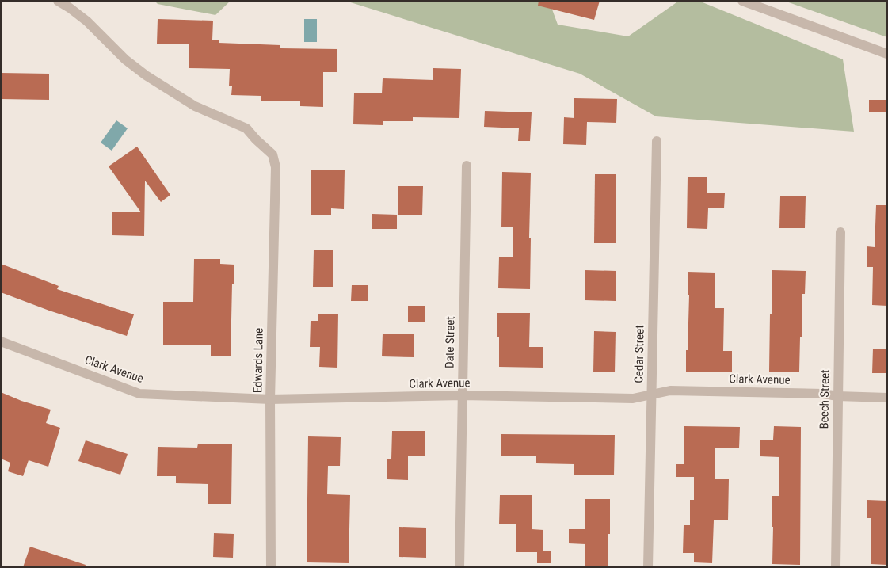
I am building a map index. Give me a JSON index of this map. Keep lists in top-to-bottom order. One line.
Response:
{"streets":{"street":["Date Street","Cedar Street","Edwards Lane","Clark Avenue","Beech Street"]},"crossings":[["Date Street","Clark Avenue"],["Cedar Street","Clark Avenue"],["Edwards Lane","Clark Avenue"],["Clark Avenue","Beech Street"]]}
